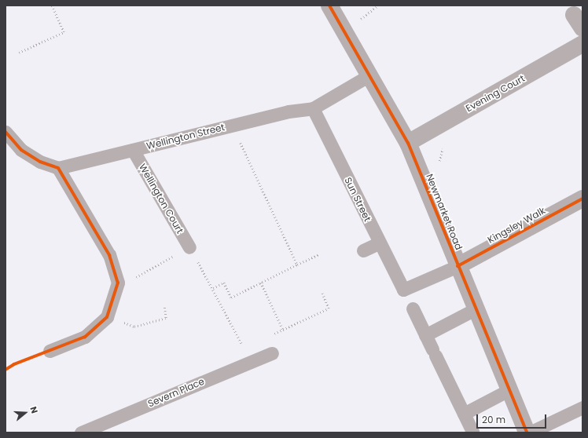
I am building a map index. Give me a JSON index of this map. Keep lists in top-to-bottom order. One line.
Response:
{"streets":{"street":["Evening Court","Newmarket Road","Kingsley Walk"],"lane":["Wellington Street","Wellington Court","Sun Street","Severn Place"]},"crossings":[["Evening Court","Newmarket Road"],["Wellington Street","Wellington Court"],["Wellington Street","Sun Street"],["Wellington Street","Newmarket Road"],["Sun Street","Newmarket Road"],["Sun Street","Kingsley Walk"],["Newmarket Road","Kingsley Walk"]],"scale_bar":"20 m","north":"right"}
